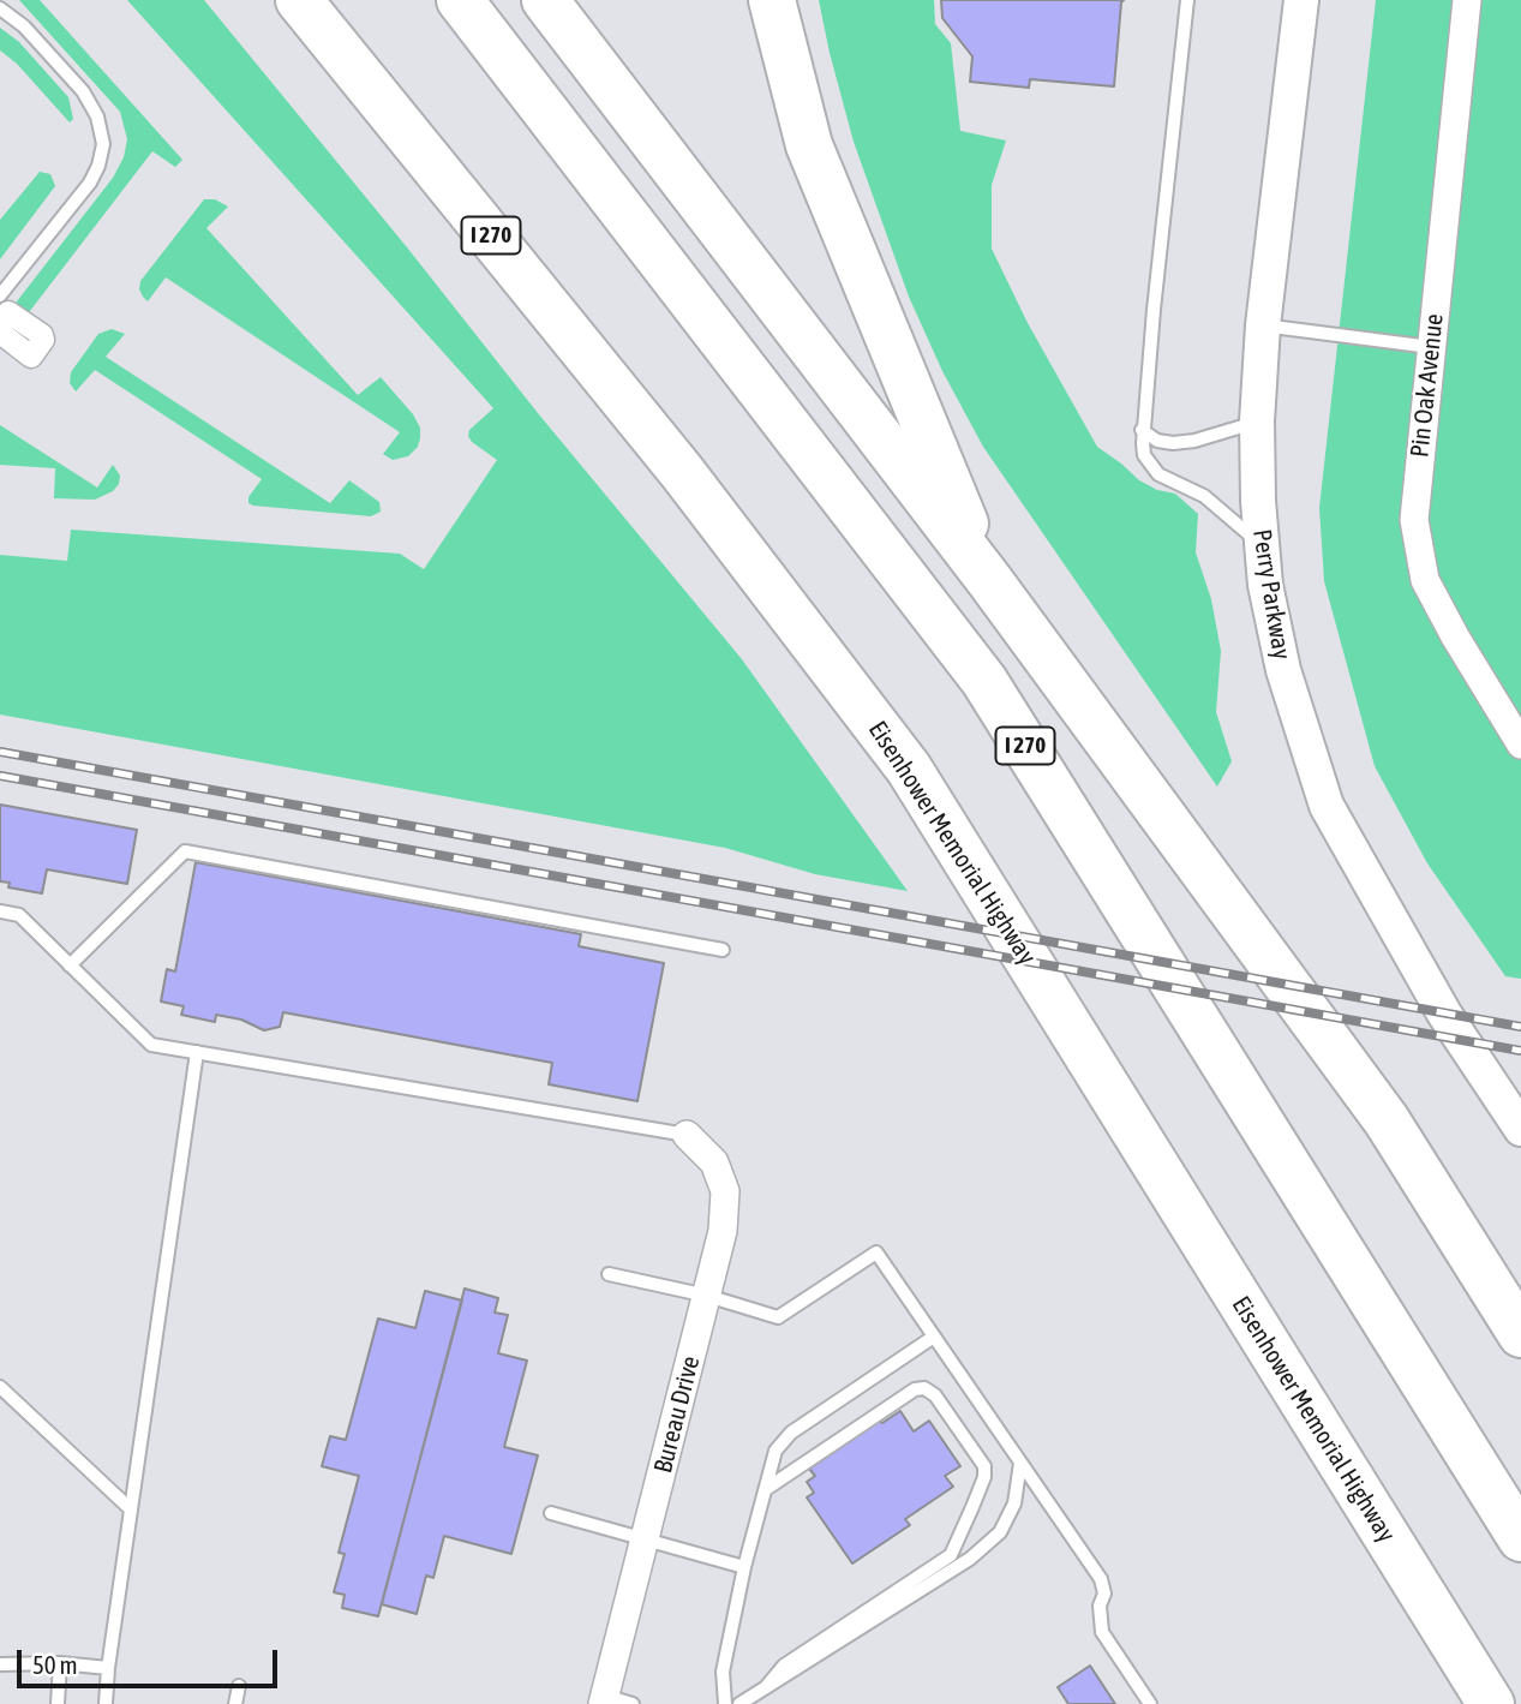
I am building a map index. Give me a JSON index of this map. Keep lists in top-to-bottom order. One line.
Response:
{"streets":{"highway":["I 270","Eisenhower Memorial Highway"],"street":["Pin Oak Avenue","Perry Parkway","Bureau Drive"]},"scale_bar":"50 m"}
